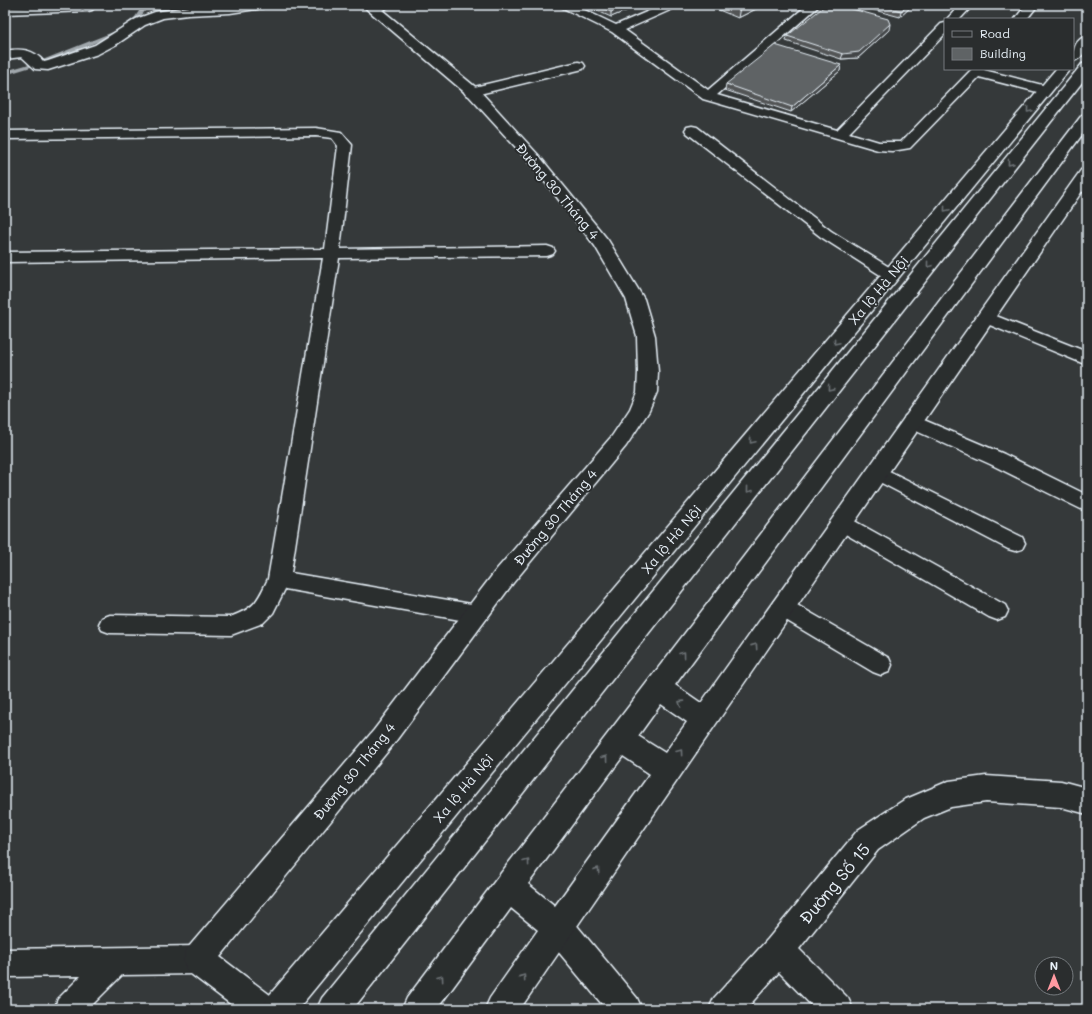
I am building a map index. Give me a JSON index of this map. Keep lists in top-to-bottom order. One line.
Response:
{"streets":{"main road":["Đường 30 Tháng 4","Xa lộ Hà Nội","Đường Số 15"]},"legend":["Road","Building"],"north":"top"}
